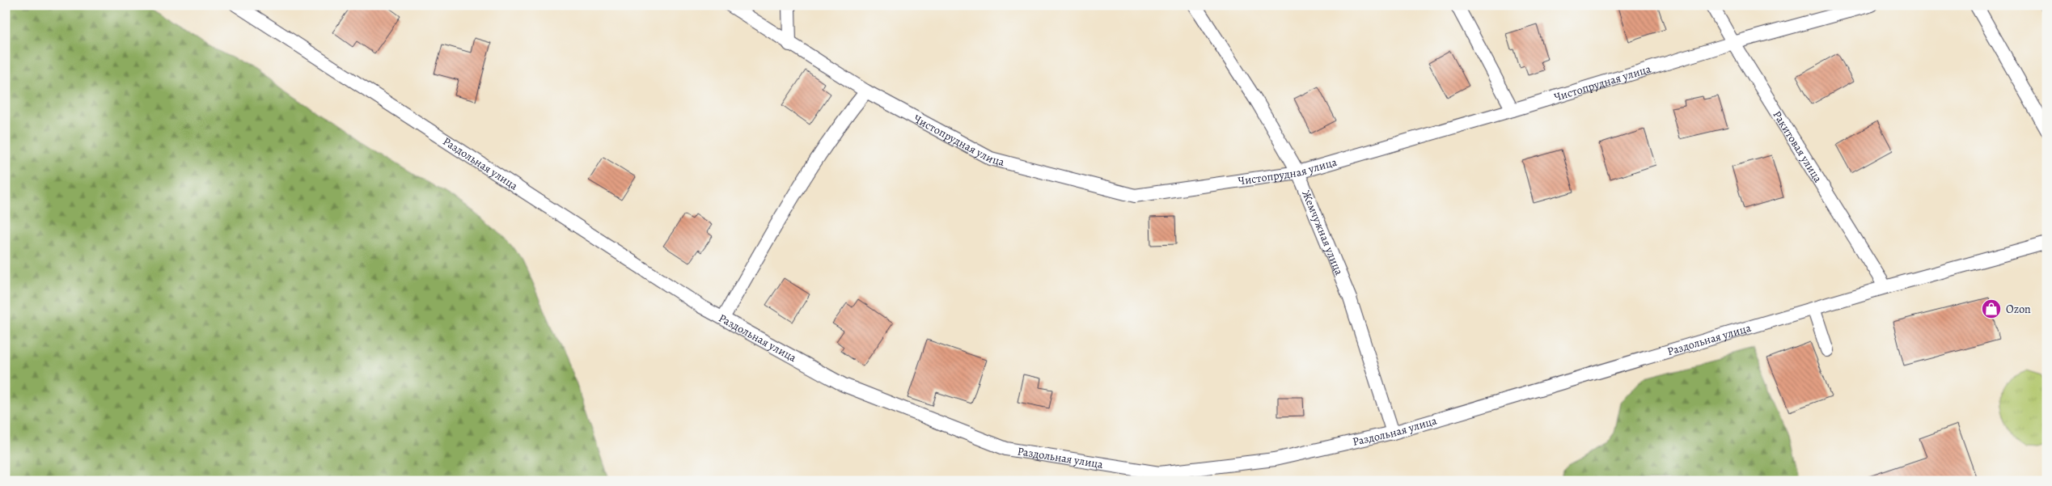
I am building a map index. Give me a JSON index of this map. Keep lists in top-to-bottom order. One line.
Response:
{"streets":{"street":["Чистопрудная улица","Ракитовая улица","Раздольная улица","Жемчужная улица"]},"crossings":[["Чистопрудная улица","Ракитовая улица"],["Чистопрудная улица","Жемчужная улица"],["Ракитовая улица","Раздольная улица"],["Раздольная улица","Жемчужная улица"]],"places":{"shop":["Ozon"]}}
